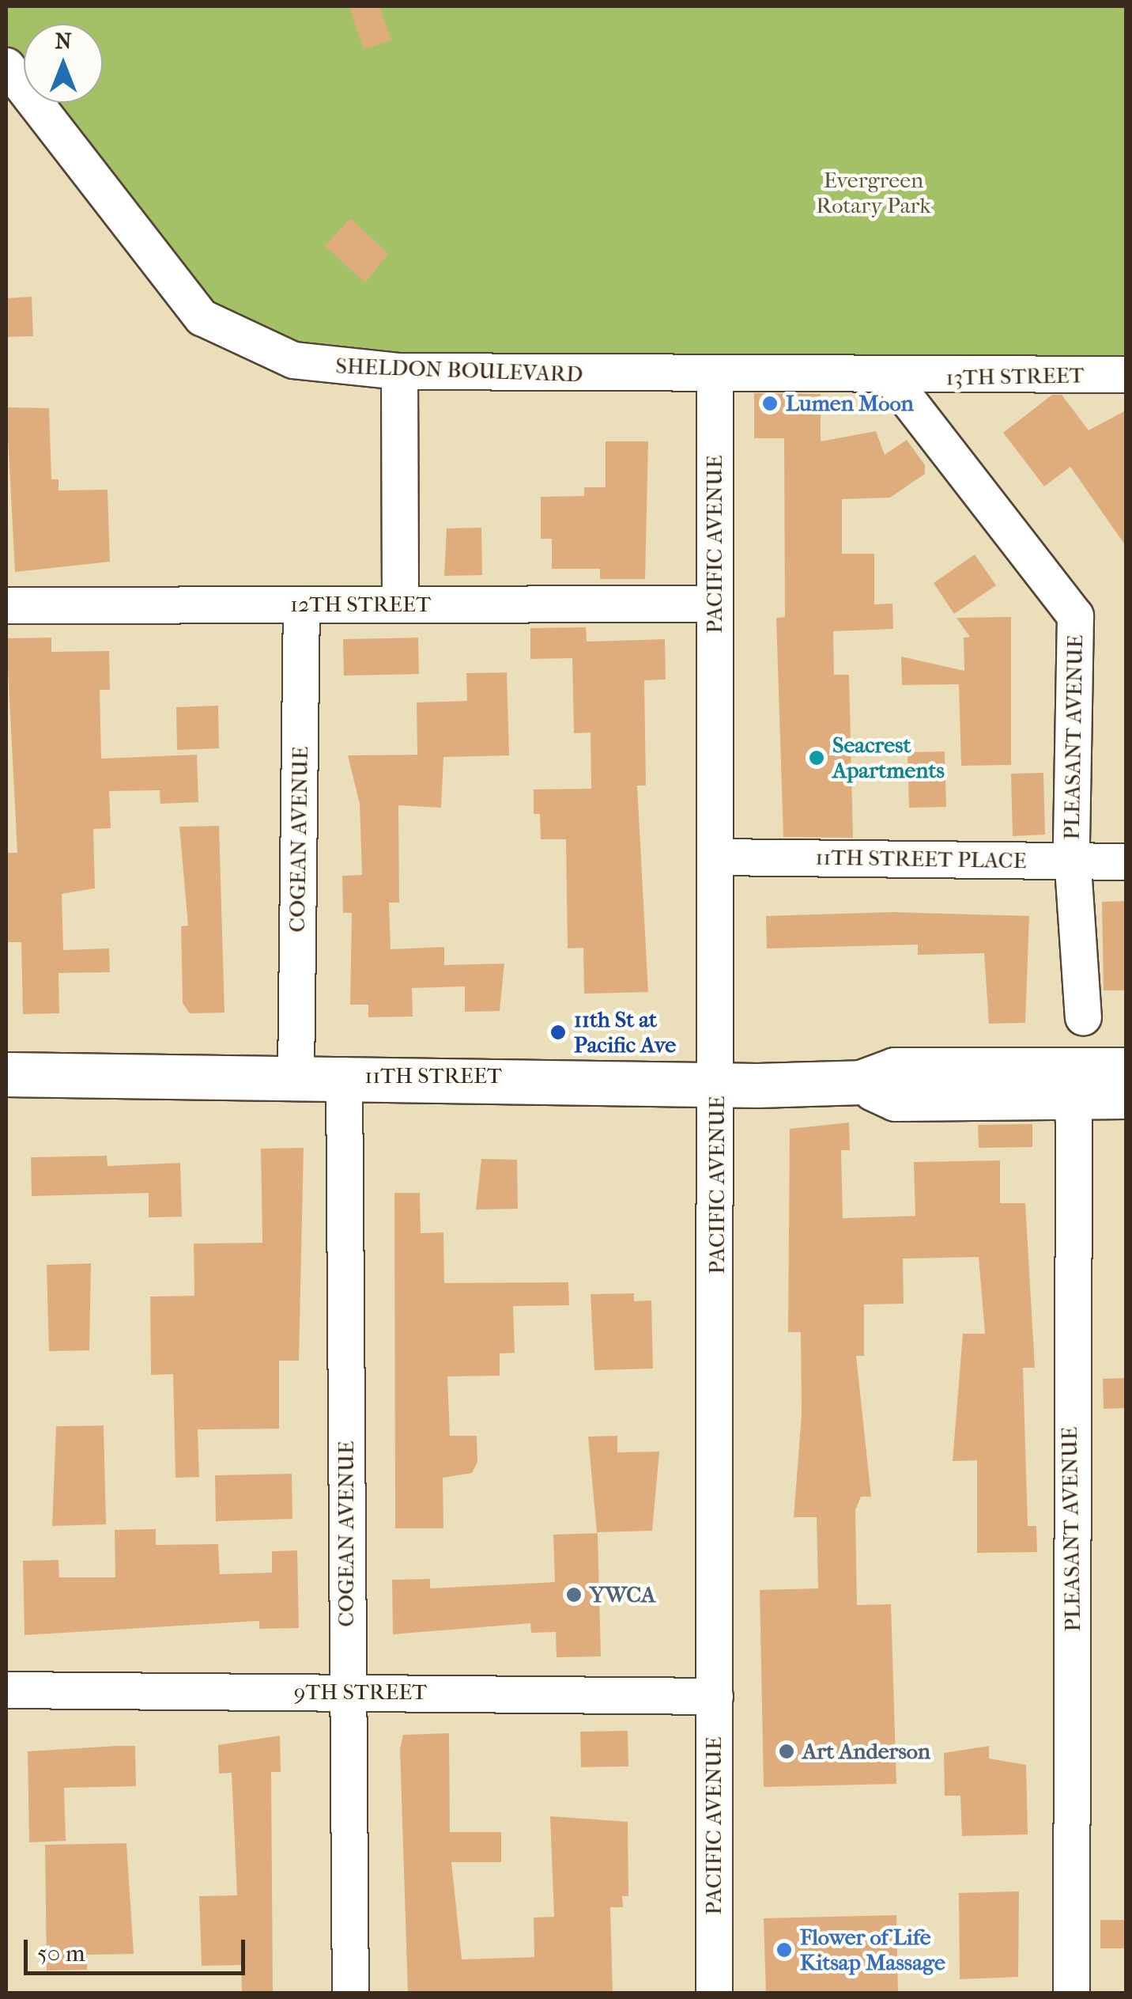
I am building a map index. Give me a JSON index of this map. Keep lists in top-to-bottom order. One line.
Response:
{"streets":{"main road":["11TH STREET"],"street":["SHELDON BOULEVARD","13TH STREET","PACIFIC AVENUE","12TH STREET","PLEASANT AVENUE","COGEAN AVENUE","11TH STREET PLACE","9TH STREET"]},"crossings":[["SHELDON BOULEVARD","13TH STREET"],["SHELDON BOULEVARD","PACIFIC AVENUE"],["13TH STREET","PACIFIC AVENUE"],["13TH STREET","PLEASANT AVENUE"],["PACIFIC AVENUE","12TH STREET"],["PACIFIC AVENUE","11TH STREET PLACE"],["PACIFIC AVENUE","11TH STREET"],["PACIFIC AVENUE","9TH STREET"],["12TH STREET","COGEAN AVENUE"],["PLEASANT AVENUE","11TH STREET PLACE"],["PLEASANT AVENUE","11TH STREET"],["COGEAN AVENUE","11TH STREET"],["COGEAN AVENUE","9TH STREET"]],"parks":["Evergreen Rotary Park"],"places":["Lumen Moon","Seacrest Apartments","11th St at Pacific Ave","YWCA","Art Anderson","Flower of Life Kitsap Massage"],"scale_bar":"50 m","north":"top"}
